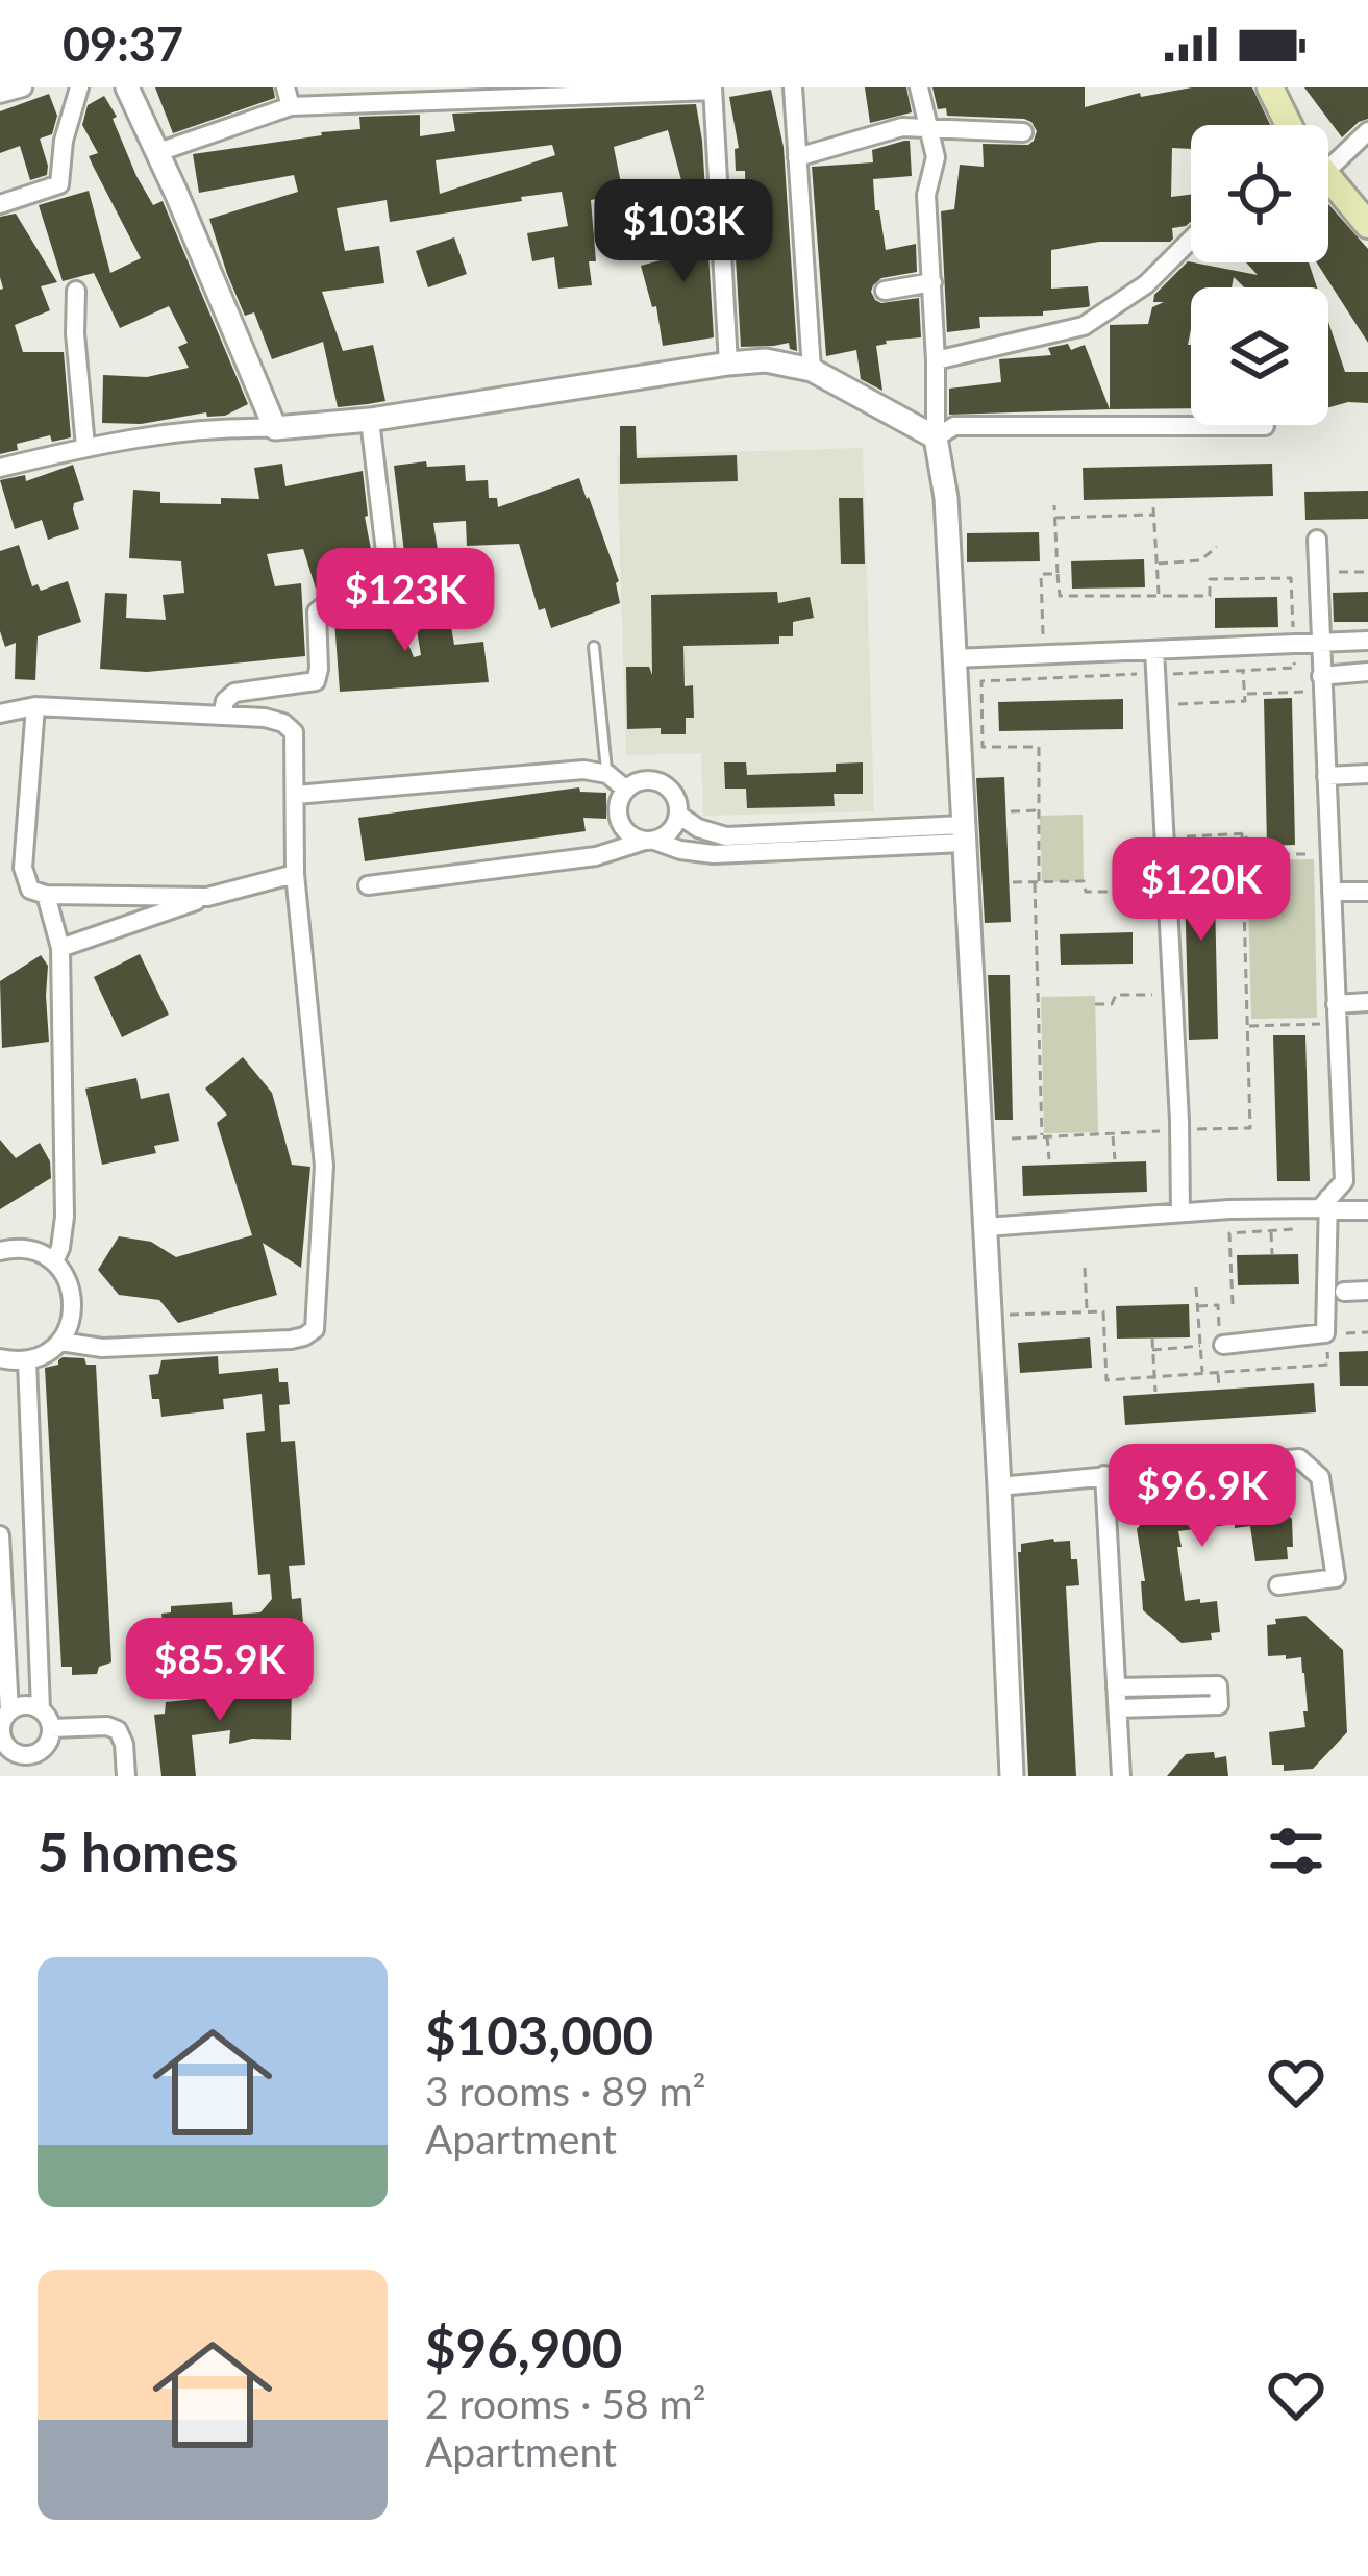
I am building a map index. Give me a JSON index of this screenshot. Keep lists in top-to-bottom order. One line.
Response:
{"page":{"status":"09:37","price":["$103K","$123K","$120K","$96.9K","$85.9K"],"heading":"5 homes","list":[{"name":"$103,000","note":"3 rooms · 89 m² · Apartment"},{"name":"$96,900","note":"2 rooms · 58 m² · Apartment"}]}}
